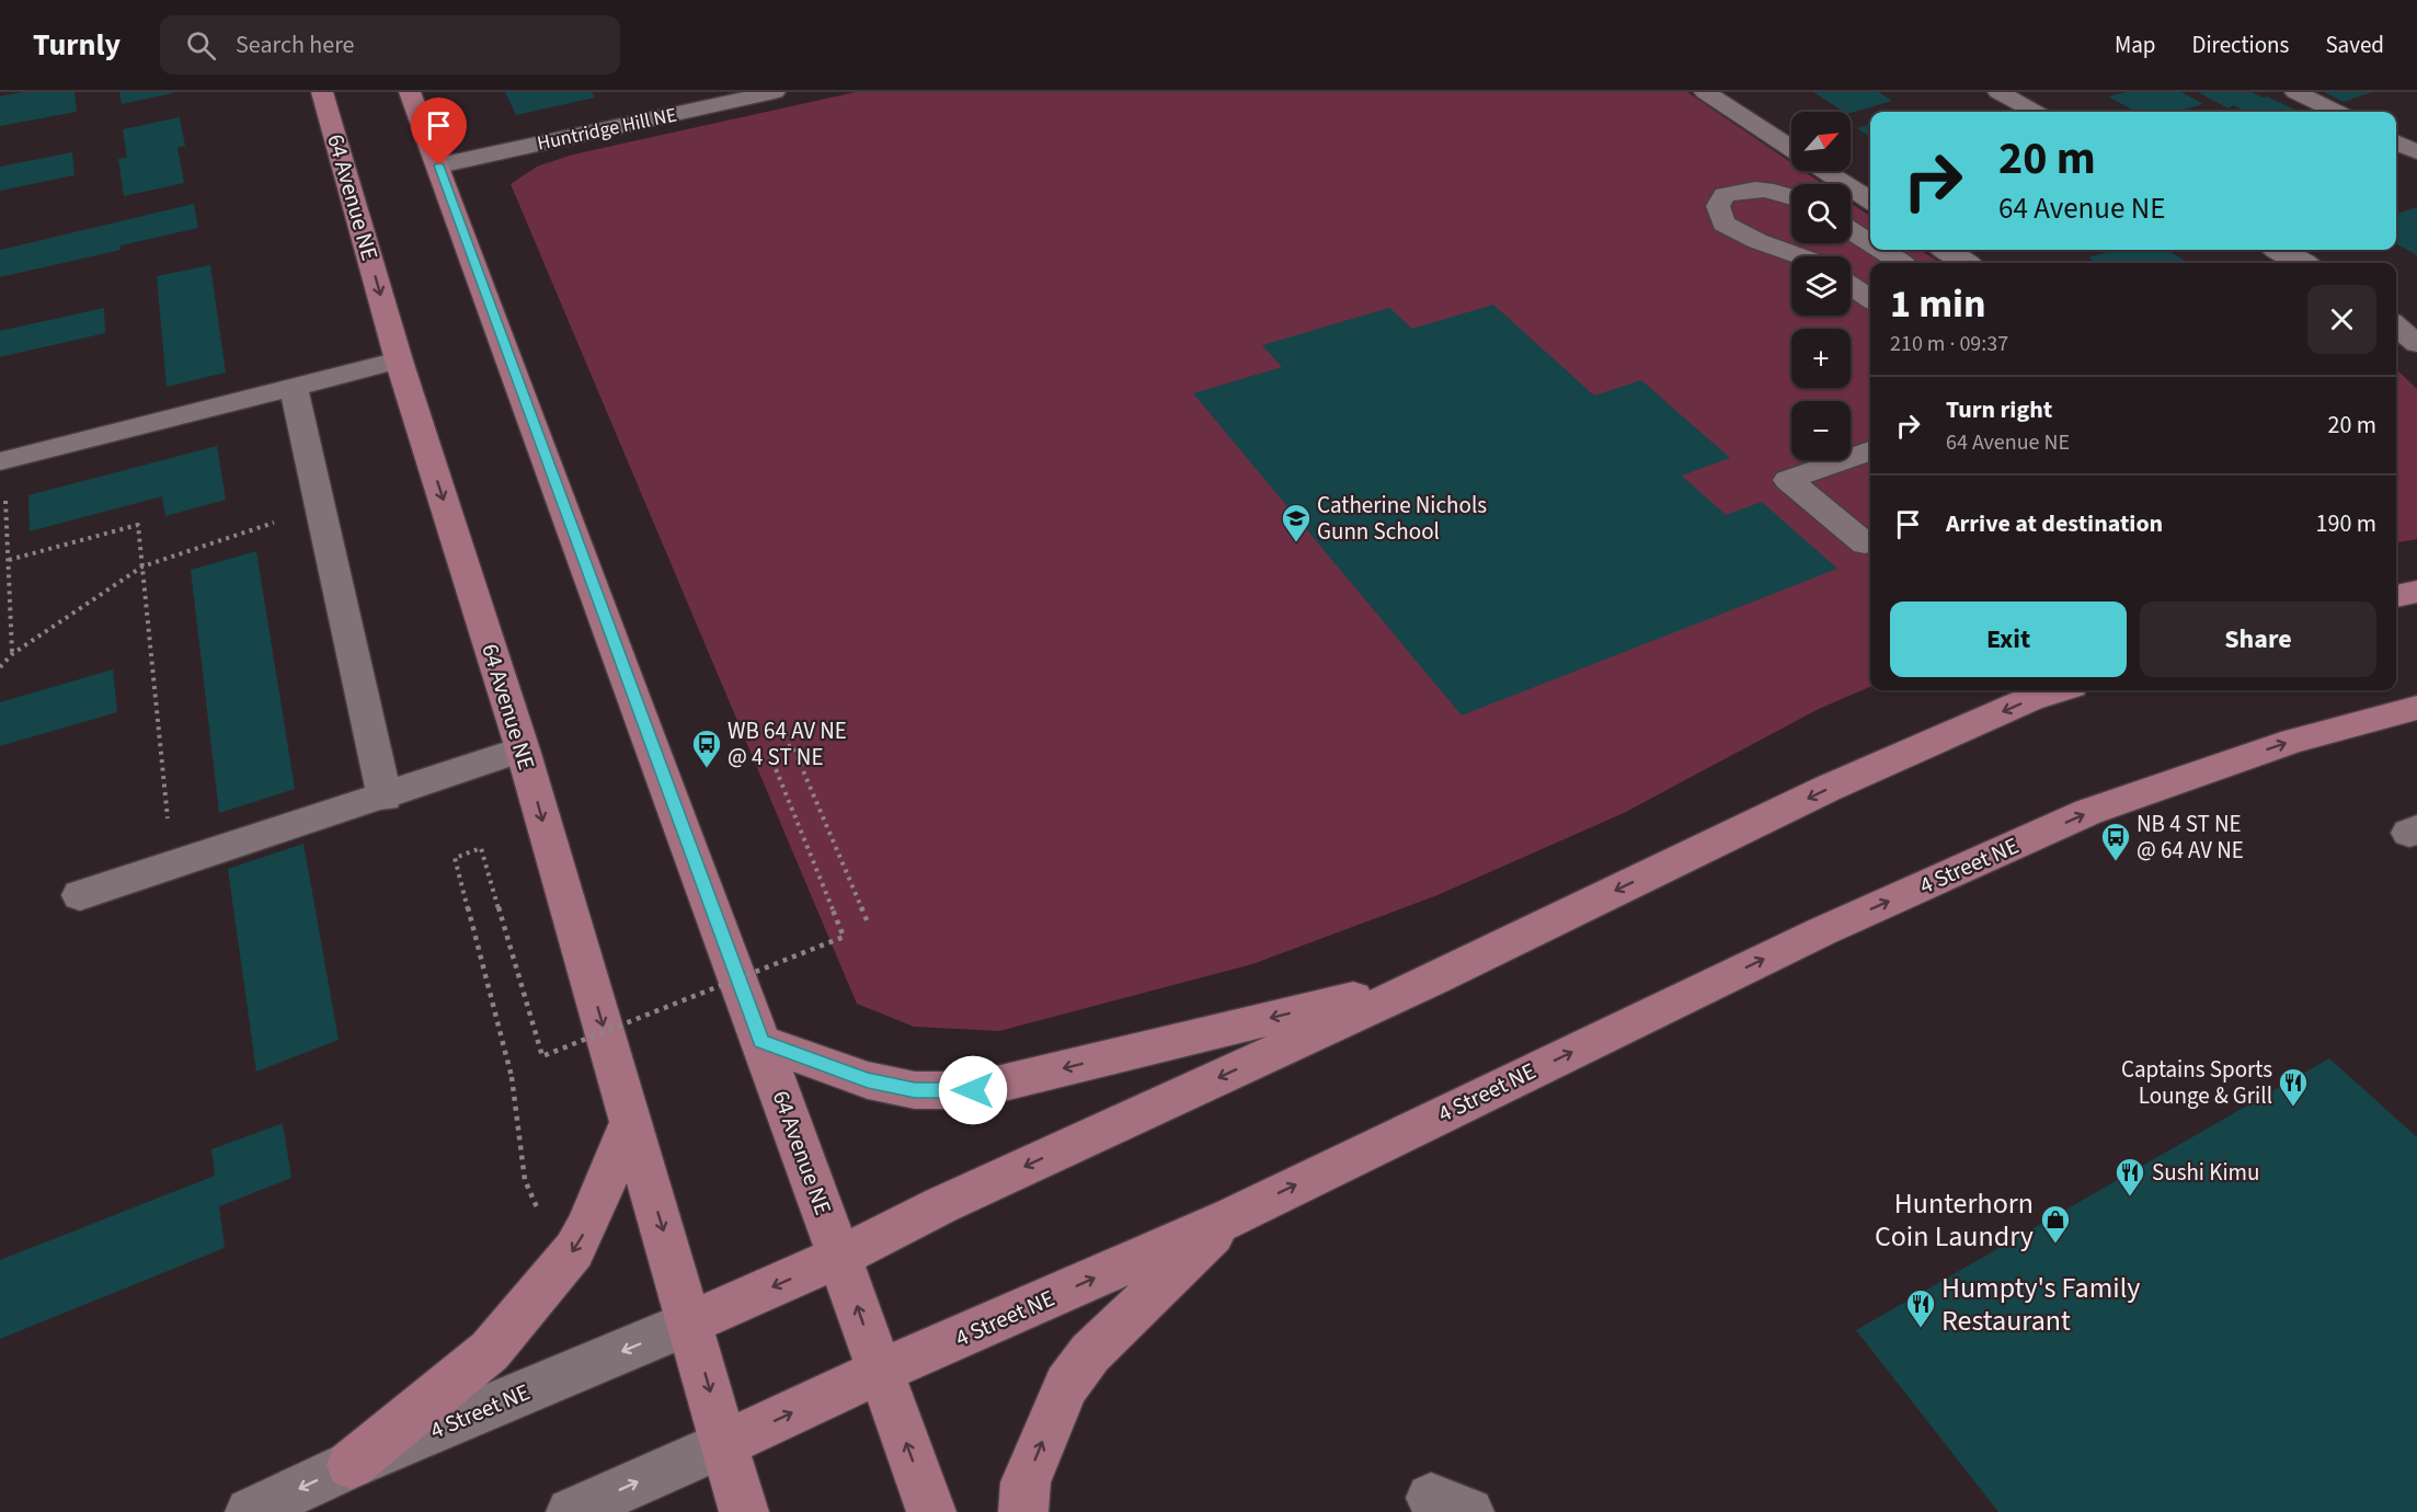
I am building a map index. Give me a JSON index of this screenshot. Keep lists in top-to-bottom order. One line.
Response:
{"streets":{"main road":["64 Avenue NE","4 Street NE"],"street":["Huntridge Hill NE"]},"crossings":[["Huntridge Hill NE","64 Avenue NE"],["64 Avenue NE","4 Street NE"]],"places":{"school or university":["Catherine Nichols Gunn School"],"bus stop":["WB 64 AV NE @ 4 ST NE","NB 4 ST NE @ 64 AV NE"],"restaurant":["Captains Sports Lounge & Grill","Sushi Kimu","Humpty's Family Restaurant"],"shop":["Hunterhorn Coin Laundry"]},"north":"top right","page":{"header":"Turnly","search":"Search here","nav":["Map","Directions","Saved"],"map_buttons":["+","−"],"turn":["20 m","64 Avenue NE"],"heading":["1 min","210 m · 09:37"],"list":[{"name":"Turn right","note":"64 Avenue NE","value":"20 m"},{"name":"Arrive at destination","value":"190 m"}],"buttons":["Exit","Share"]}}
